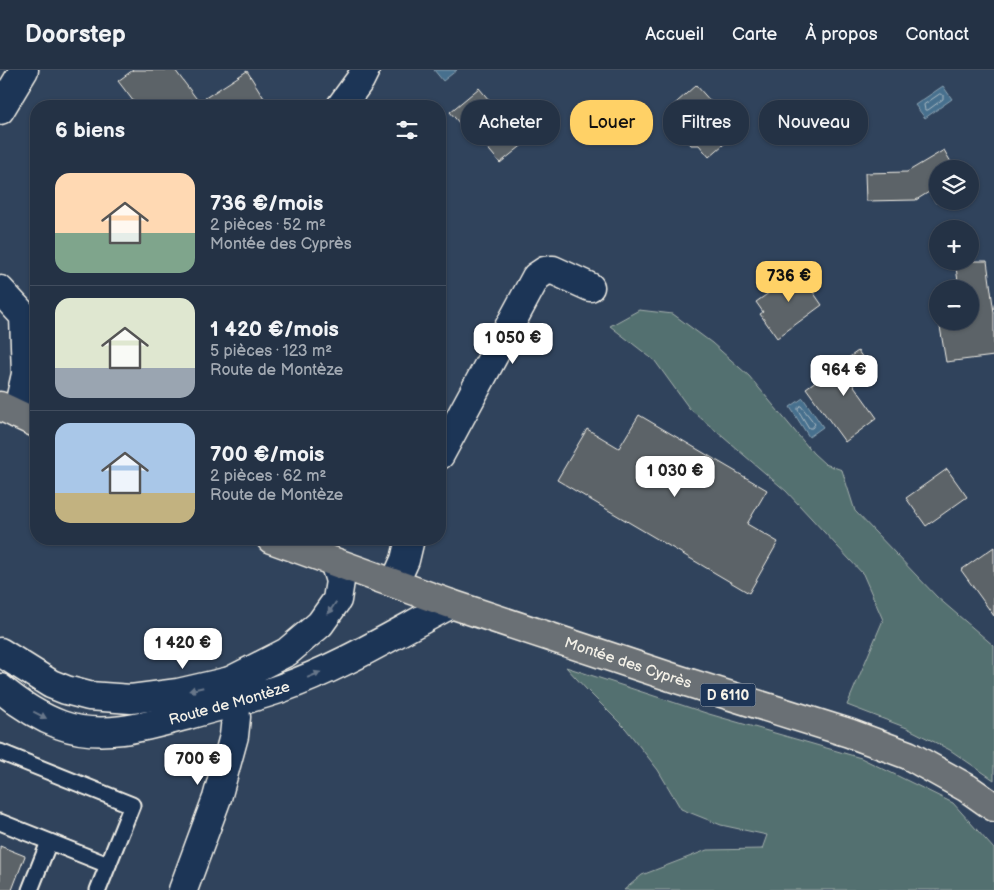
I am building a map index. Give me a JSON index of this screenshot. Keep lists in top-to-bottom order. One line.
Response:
{"streets":{"main road":["Montée des Cyprès","D 6110"],"street":["Route de Montèze"]},"crossings":[["Montée des Cyprès","Route de Montèze"]],"page":{"header":"Doorstep","nav":["Accueil","Carte","À propos","Contact"],"chip":["Acheter","Louer","Filtres","Nouveau"],"heading":"6 biens","map_buttons":["+","−"],"list":[{"name":"736 €/mois","note":"2 pièces · 52 m² · Montée des Cyprès"},{"name":"1 420 €/mois","note":"5 pièces · 123 m² · Route de Montèze"},{"name":"700 €/mois","note":"2 pièces · 62 m² · Route de Montèze"}],"price":["736 €","1 050 €","964 €","1 030 €","1 420 €","700 €"]}}
